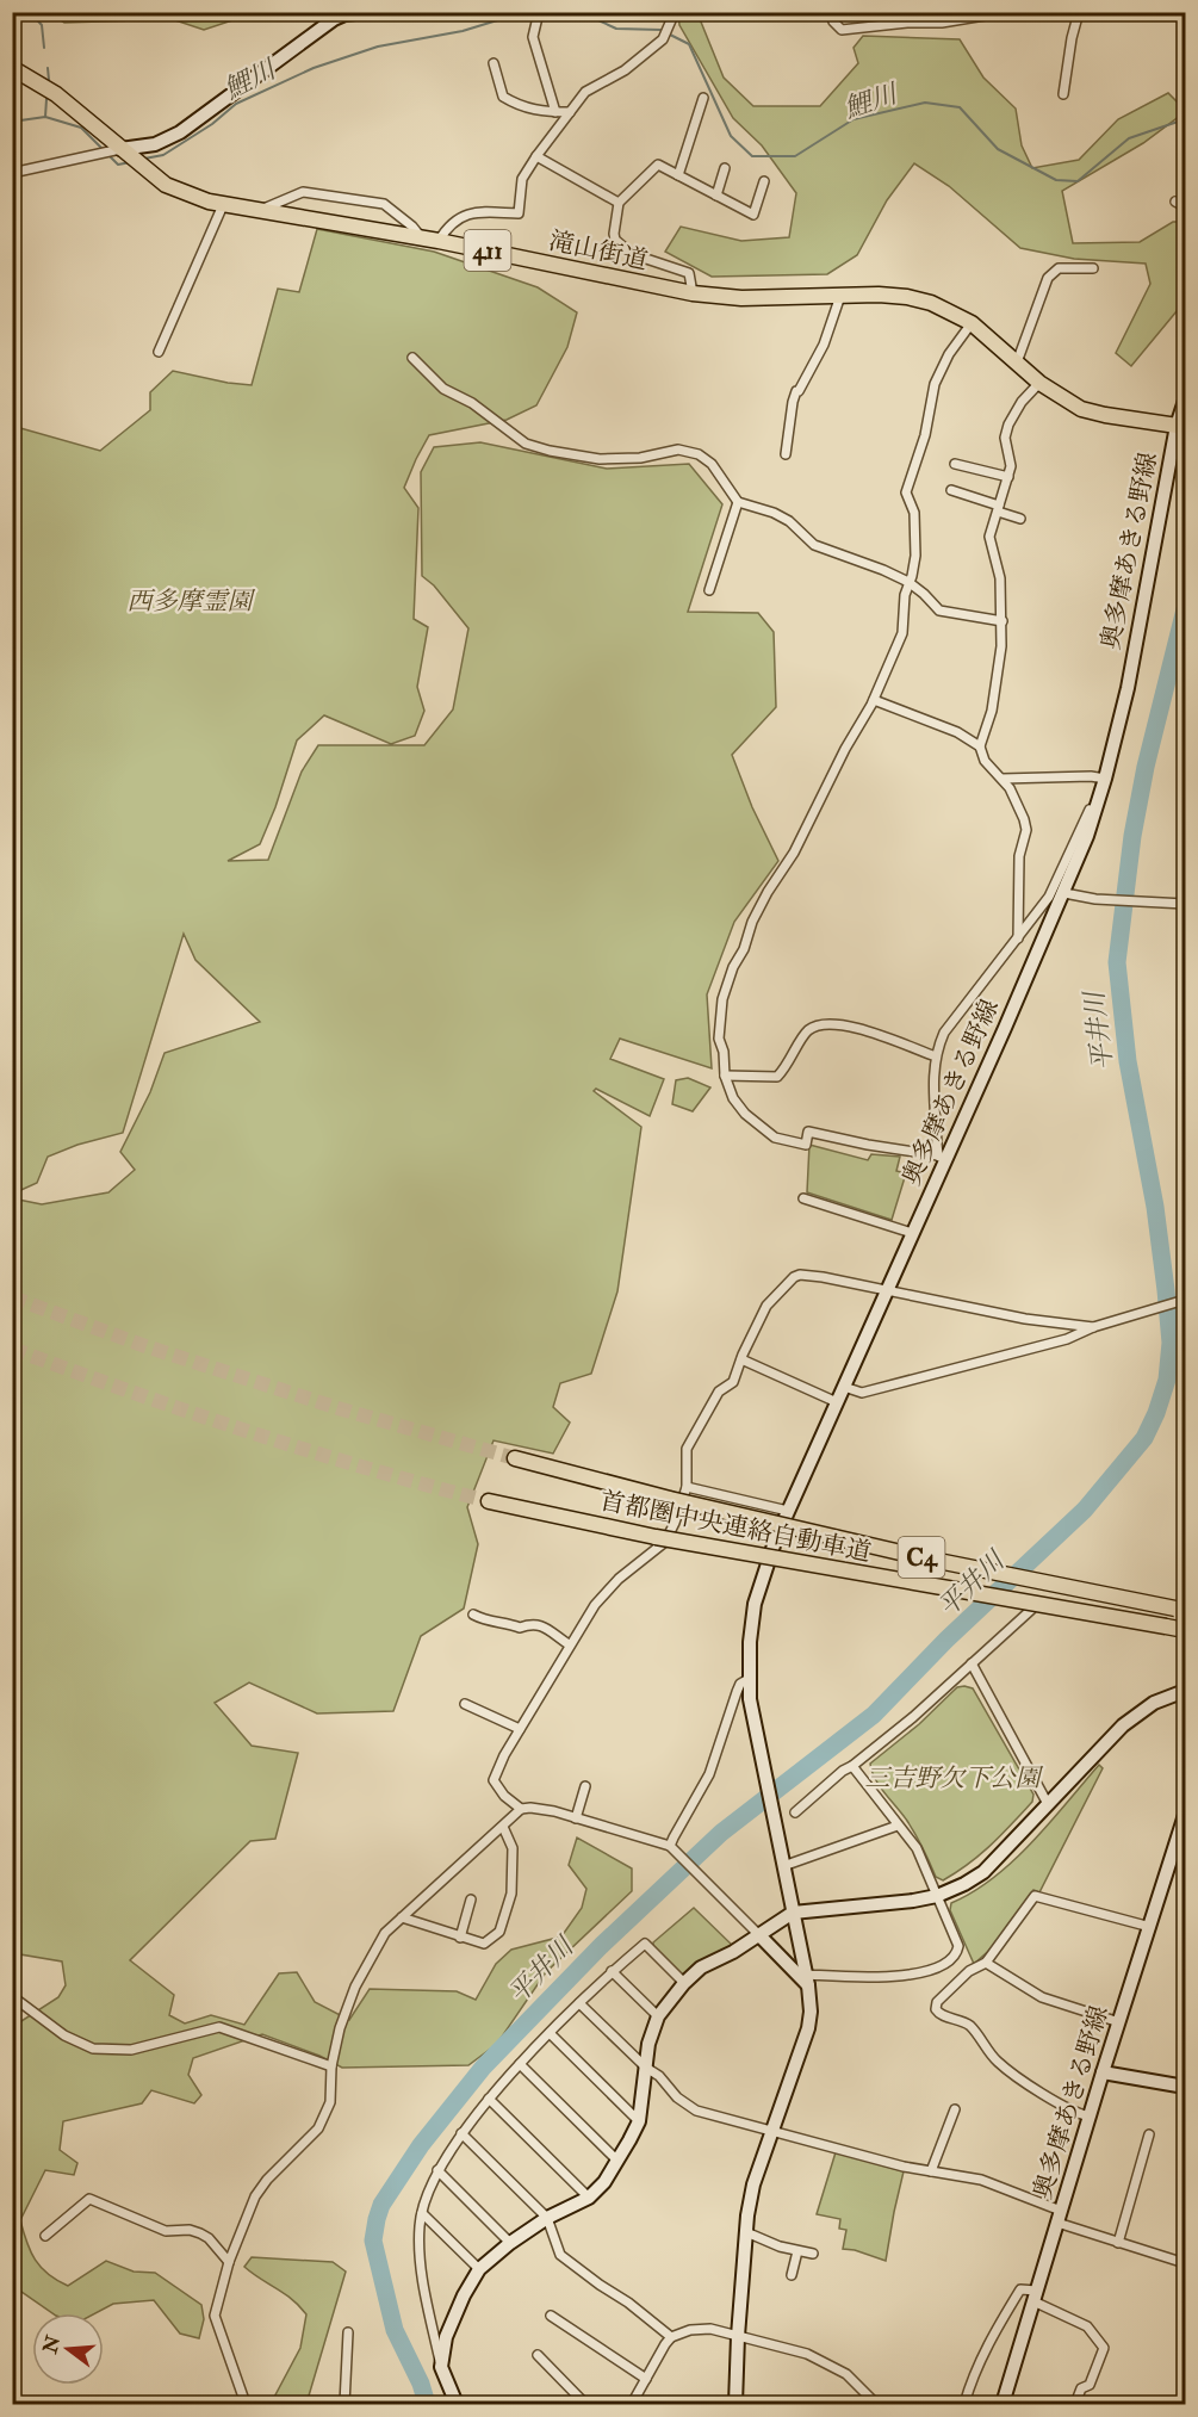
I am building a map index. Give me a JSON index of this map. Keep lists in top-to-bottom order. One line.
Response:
{"streets":{"highway":["411","滝山街道","首都圏中央連絡自動車道","C4"],"main road":["奥多摩あきる野線"]},"crossings":[["滝山街道","奥多摩あきる野線"]],"water":["鯉川","平井川"],"parks":["西多摩霊園","三吉野欠下公園"],"north":"left"}
